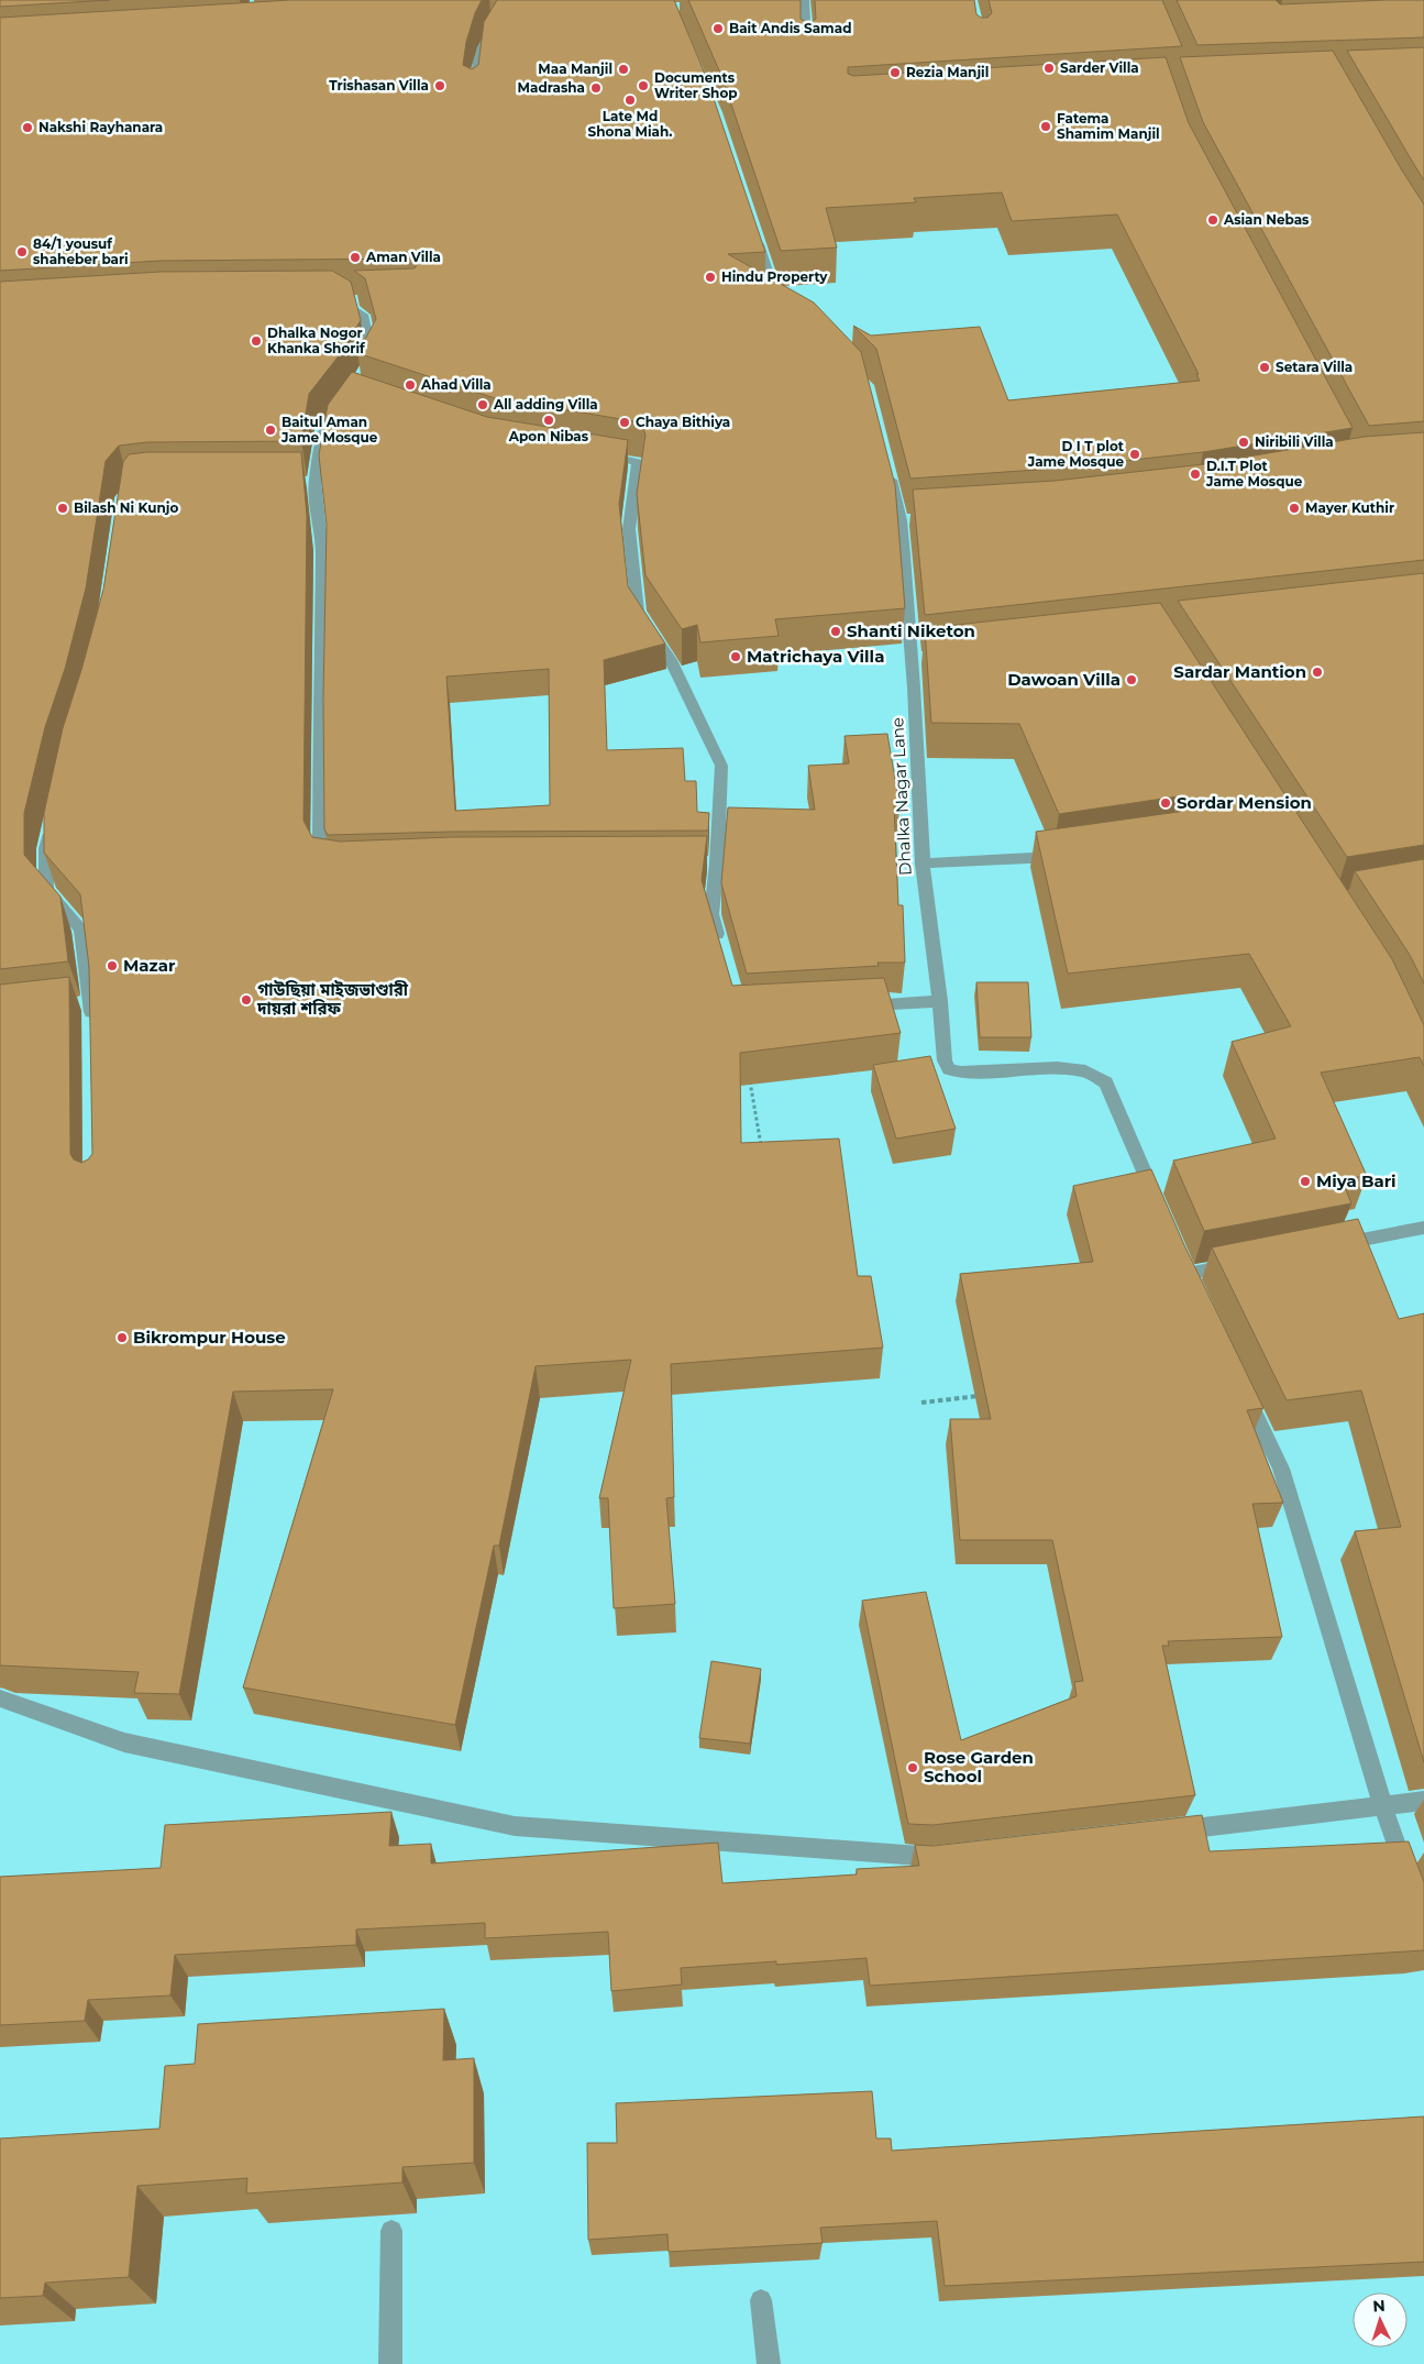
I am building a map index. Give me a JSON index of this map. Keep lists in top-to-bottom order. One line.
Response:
{"streets":{"street":["Dhalka Nagar Lane"]},"places":["Bait Andis Samad","Sarder Villa","Maa Manjil","Rezia Manjil","Trishasan Villa","Documents Writer Shop","Madrasha","Late Md Shona Miah.","Fatema Shamim Manjil","Nakshi Rayhanara","Asian Nebas","84/1 yousuf shaheber bari","Aman Villa","Hindu Property","Dhalka Nogor Khanka Shorif","Setara Villa","Ahad Villa","All adding Villa","Apon Nibas","Chaya Bithiya","Baitul Aman Jame Mosque","Niribili Villa","D I T plot Jame Mosque","D.I.T Plot Jame Mosque","Bilash Ni Kunjo","Mayer Kuthir","Shanti Niketon","Matrichaya Villa","Sardar Mantion","Dawoan Villa","Sordar Mension","Mazar","গাউছিয়া মাইজভাণ্ডারী দায়রা শরিফ","Miya Bari","Bikrompur House","Rose Garden School"],"north":"top"}
